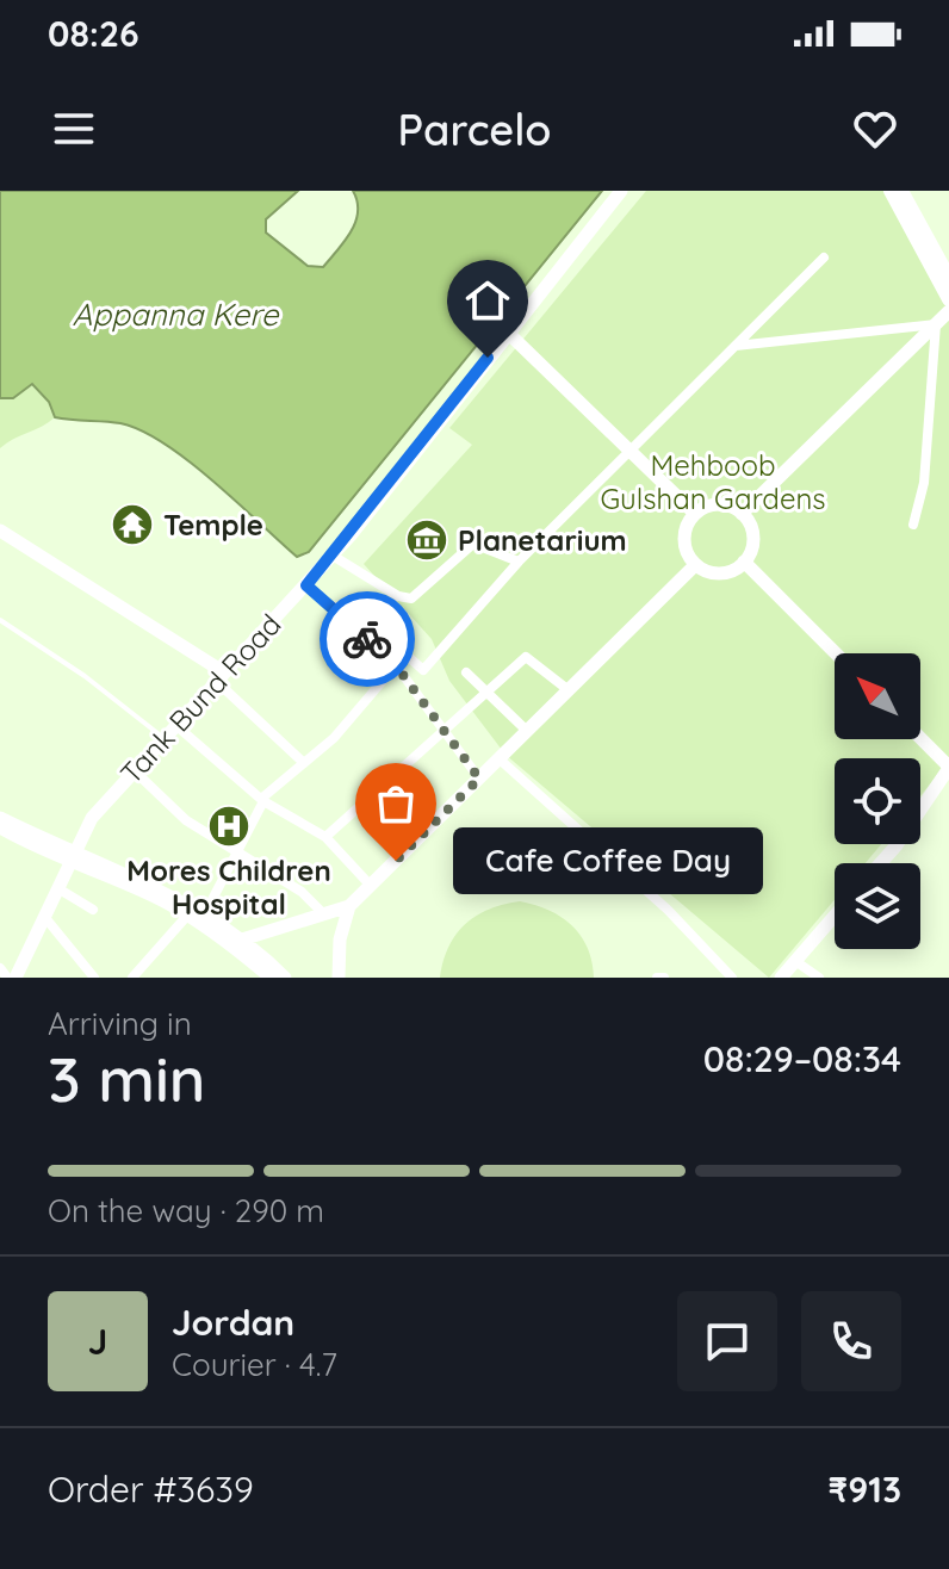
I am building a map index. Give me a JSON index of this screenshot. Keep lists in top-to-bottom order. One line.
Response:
{"streets":{"street":["Tank Bund Road"]},"water":["Appanna Kere"],"parks":["Mehboob Gulshan Gardens"],"places":{"temple":["Temple"],"museum":["Planetarium"],"hospital":["Mores Children Hospital"],"other":["Cafe Coffee Day"]},"north":"top left","page":{"status":"08:26","header":"Parcelo","bubble":"Cafe Coffee Day","heading":["3 min","Arriving in","08:29–08:34"],"panel":["Jordan","Courier · 4.7","Order #3639","₹913"],"bar":"On the way · 290 m","round":"J"}}
